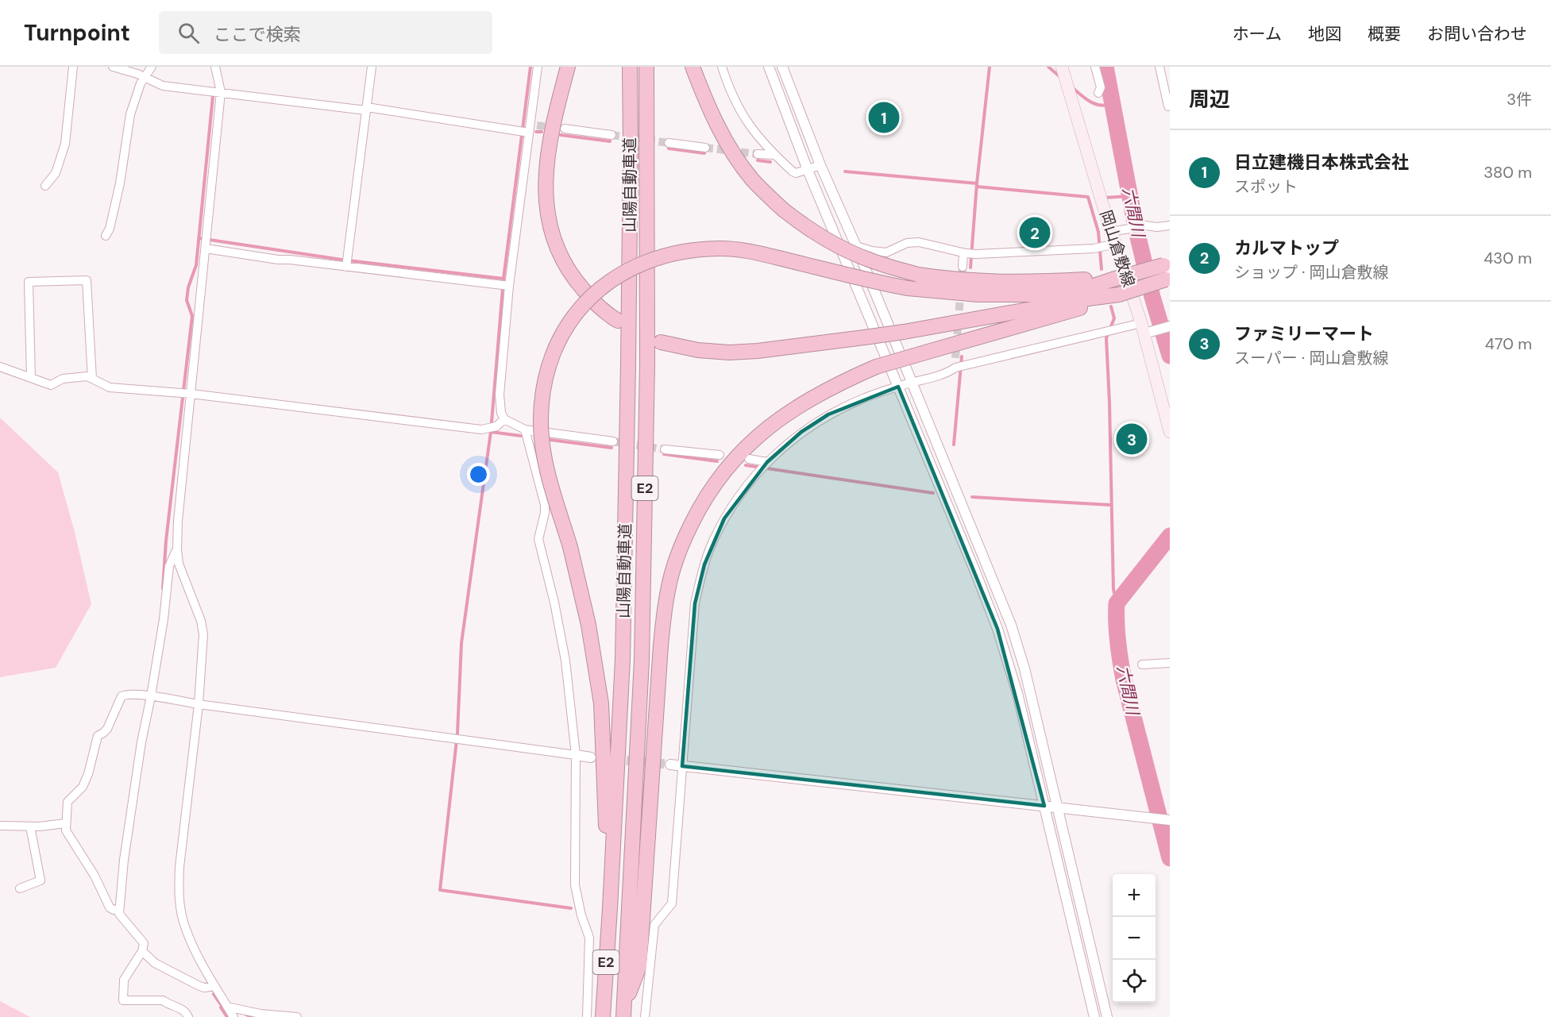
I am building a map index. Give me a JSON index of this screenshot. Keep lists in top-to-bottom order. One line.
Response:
{"streets":{"highway":["山陽自動車道","E2"],"main road":["岡山倉敷線"]},"water":["六間川"],"page":{"header":"Turnpoint","search":"ここで検索","nav":["ホーム","地図","概要","お問い合わせ"],"heading":["周辺","3件"],"pins":["1","2","3"],"list":[{"mark":"1","name":"日立建機日本株式会社","note":"スポット","value":"380 m"},{"mark":"2","name":"カルマトップ","note":"ショップ · 岡山倉敷線","value":"430 m"},{"mark":"3","name":"ファミリーマート","note":"スーパー · 岡山倉敷線","value":"470 m"}],"map_buttons":["+","−"]}}
